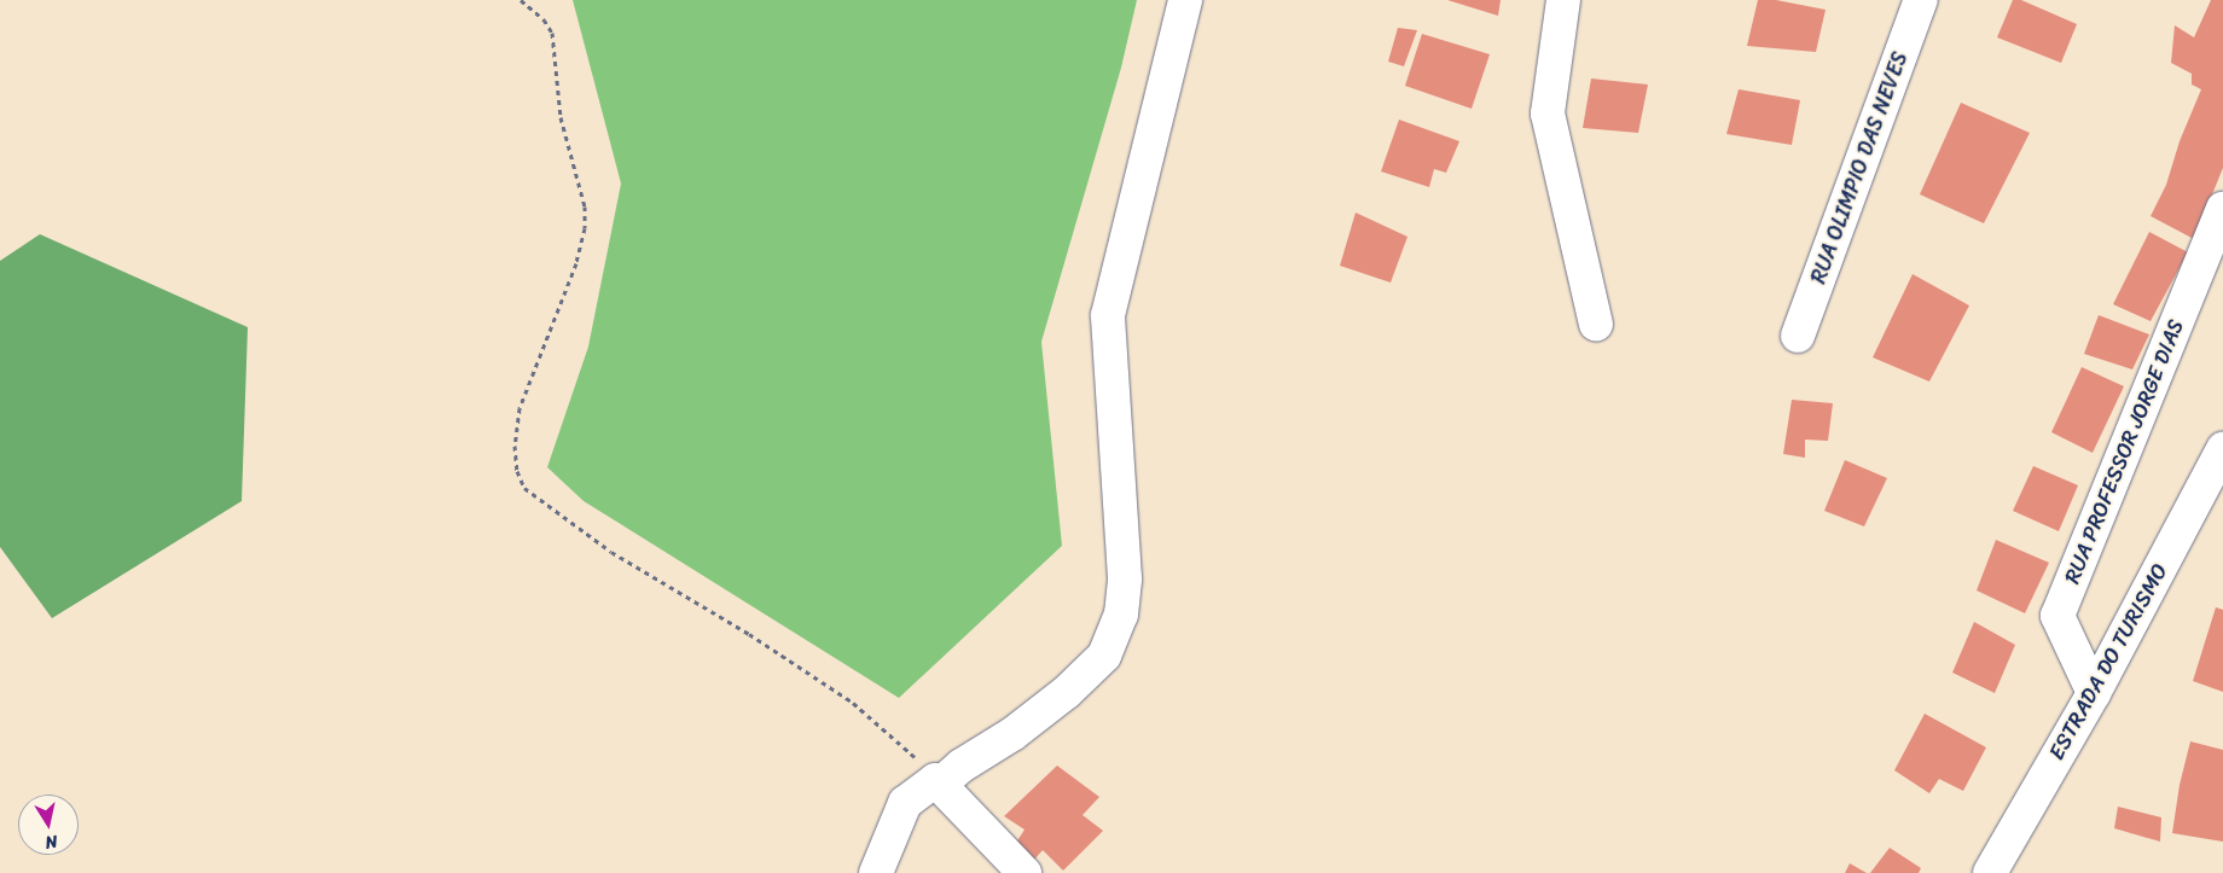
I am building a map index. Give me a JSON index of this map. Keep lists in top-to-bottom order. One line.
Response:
{"streets":{"street":["RUA OLIMPIO DAS NEVES","RUA PROFESSOR JORGE DIAS","ESTRADA DO TURISMO"]},"crossings":[["RUA PROFESSOR JORGE DIAS","ESTRADA DO TURISMO"]],"north":"bottom"}
